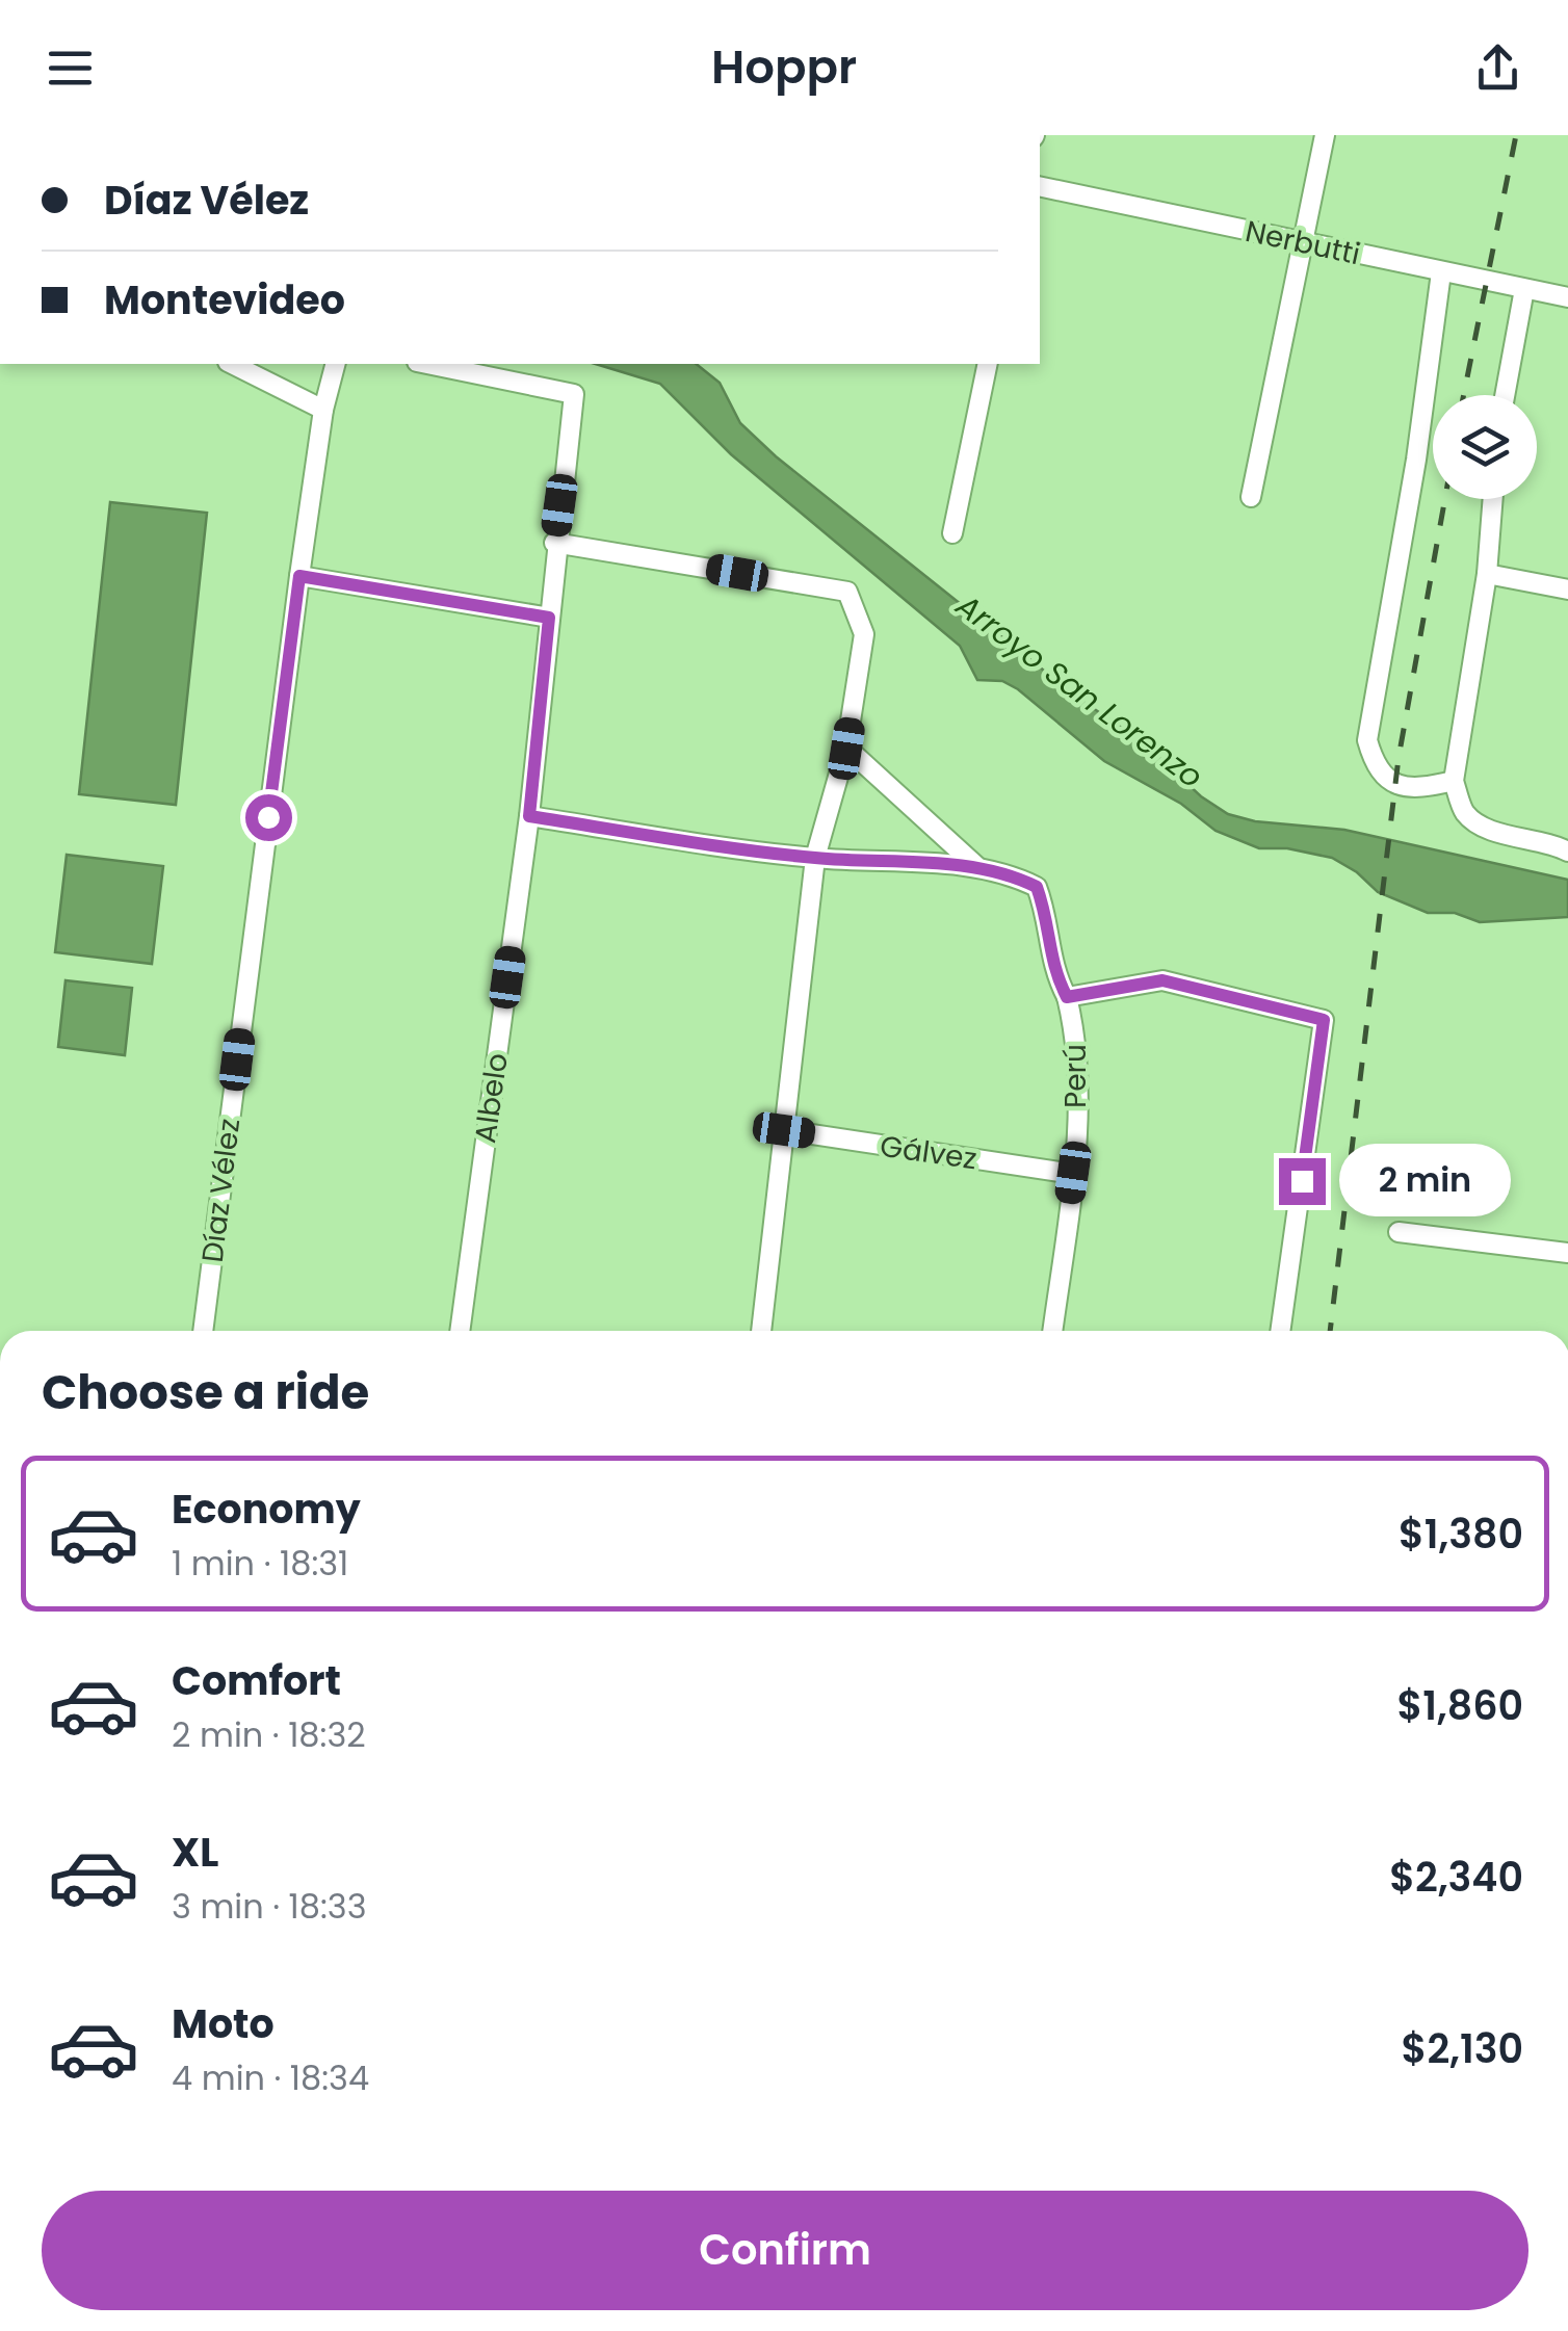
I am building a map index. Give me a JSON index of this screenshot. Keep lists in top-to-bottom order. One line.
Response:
{"streets":{"street":["Nerbutti","Perú","Albelo","Gálvez","Díaz Vélez"]},"crossings":[["Perú","Gálvez"]],"water":["Arroyo San Lorenzo"],"page":{"header":"Hoppr","banner":["Díaz Vélez","Montevideo"],"bubble":"2 min","heading":"Choose a ride","list":[{"name":"Economy","note":"1 min · 18:31","value":"$1,380"},{"name":"Comfort","note":"2 min · 18:32","value":"$1,860"},{"name":"XL","note":"3 min · 18:33","value":"$2,340"},{"name":"Moto","note":"4 min · 18:34","value":"$2,130"}],"buttons":"Confirm"}}
